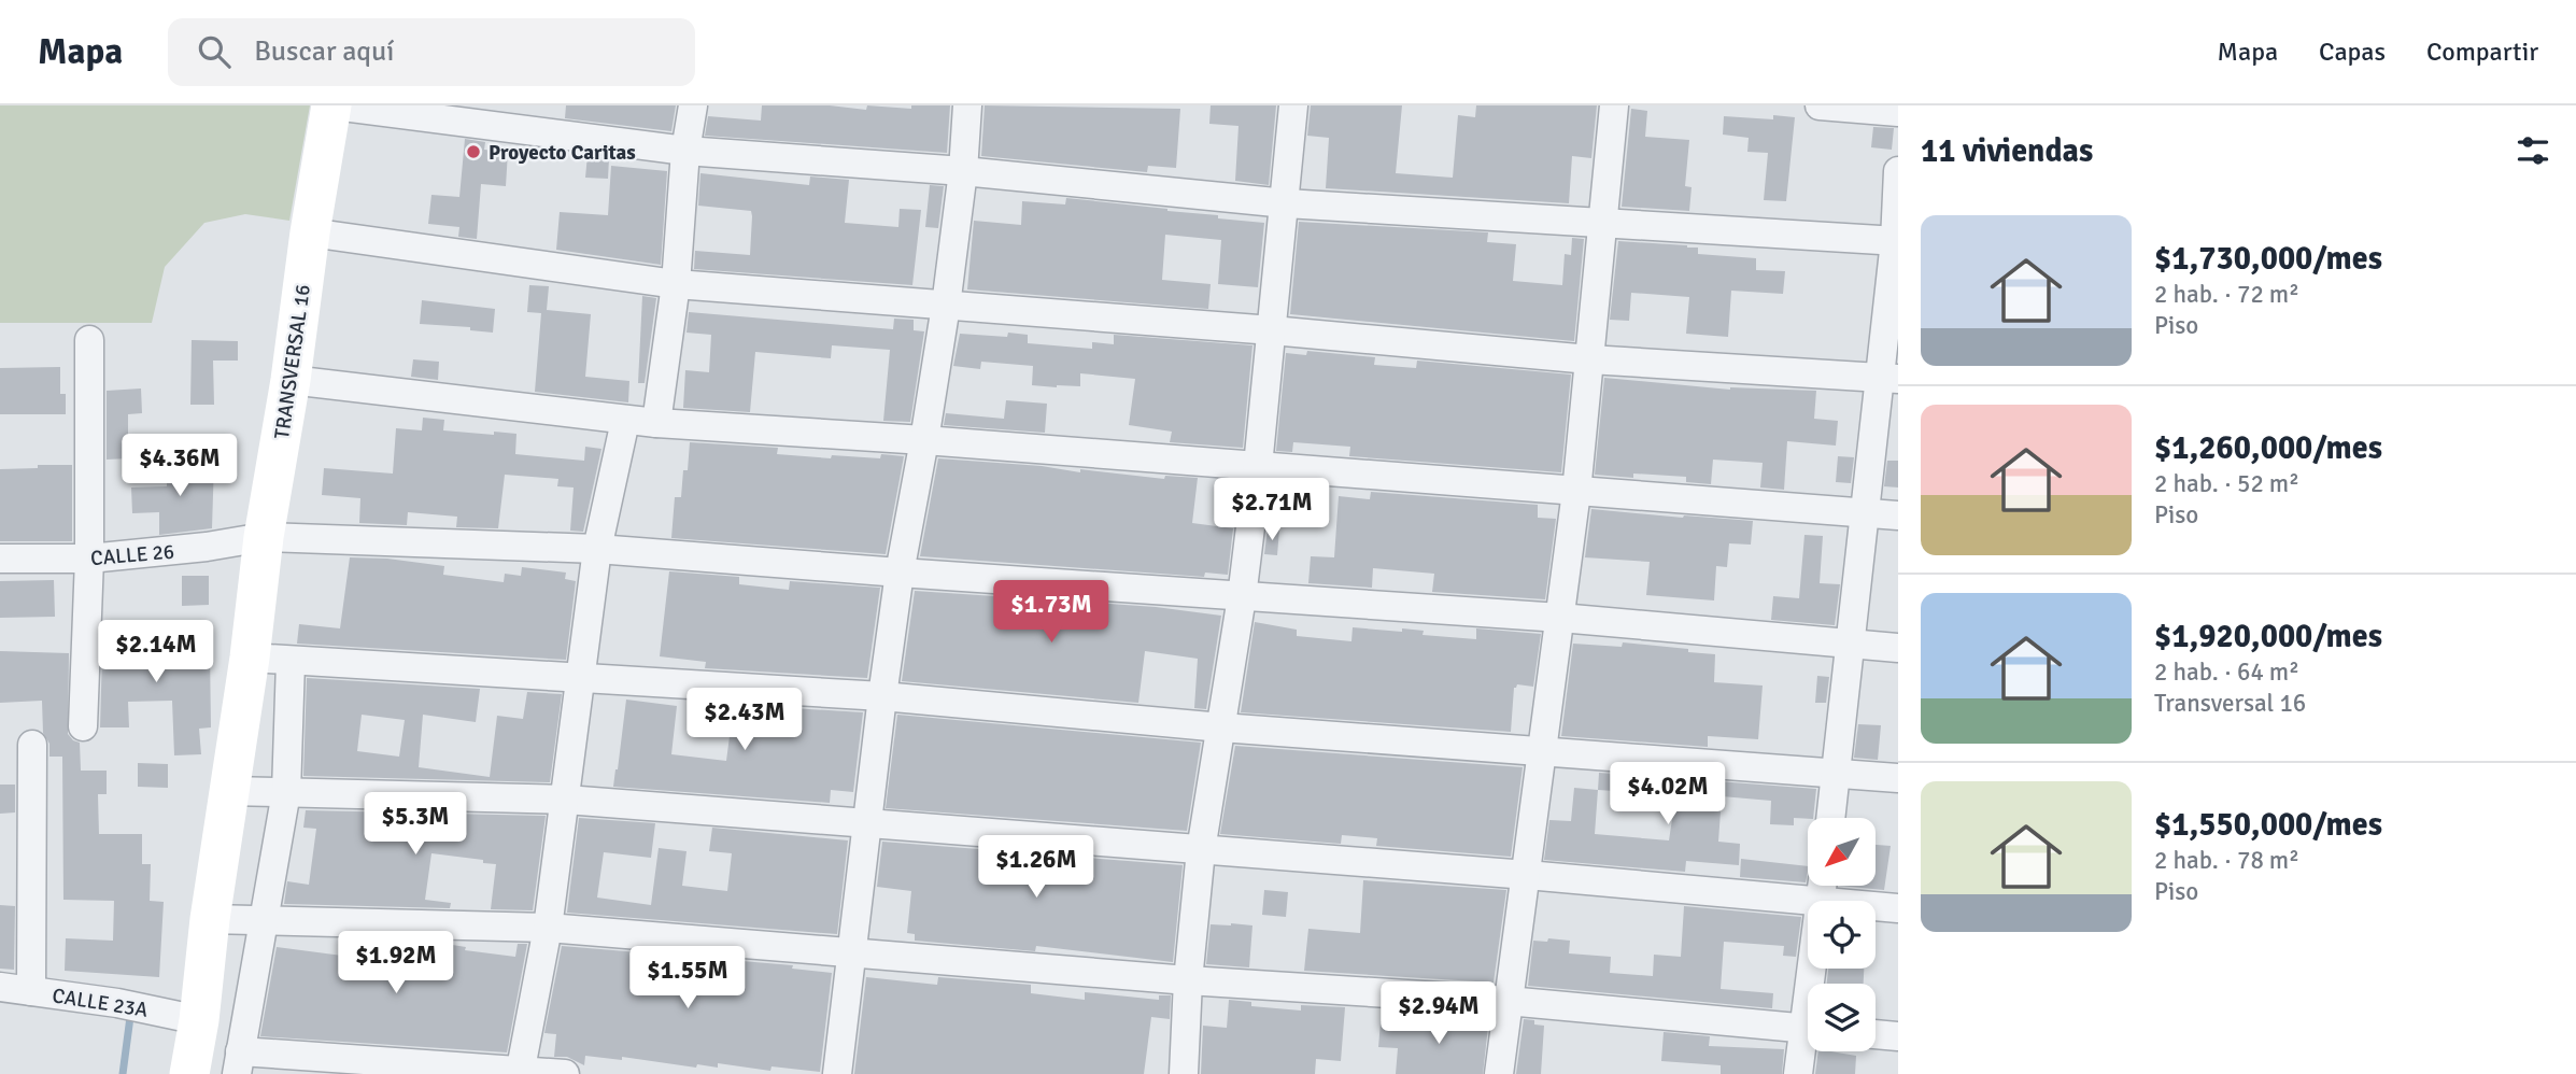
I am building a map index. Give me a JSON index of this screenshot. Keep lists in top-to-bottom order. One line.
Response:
{"streets":{"main road":["TRANSVERSAL 16"],"street":["CALLE 26","CALLE 23A"]},"crossings":[["TRANSVERSAL 16","CALLE 26"],["TRANSVERSAL 16","CALLE 23A"]],"places":["Proyecto Caritas"],"north":"bottom left","page":{"header":"Mapa","search":"Buscar aquí","nav":["Mapa","Capas","Compartir"],"heading":"11 viviendas","list":[{"name":"$1,730,000/mes","note":"2 hab. · 72 m² · Piso"},{"name":"$1,260,000/mes","note":"2 hab. · 52 m² · Piso"},{"name":"$1,920,000/mes","note":"2 hab. · 64 m² · Transversal 16"},{"name":"$1,550,000/mes","note":"2 hab. · 78 m² · Piso"}],"price":["$4.36M","$2.71M","$1.73M","$2.14M","$2.43M","$4.02M","$5.3M","$1.26M","$1.92M","$1.55M","$2.94M"]}}
